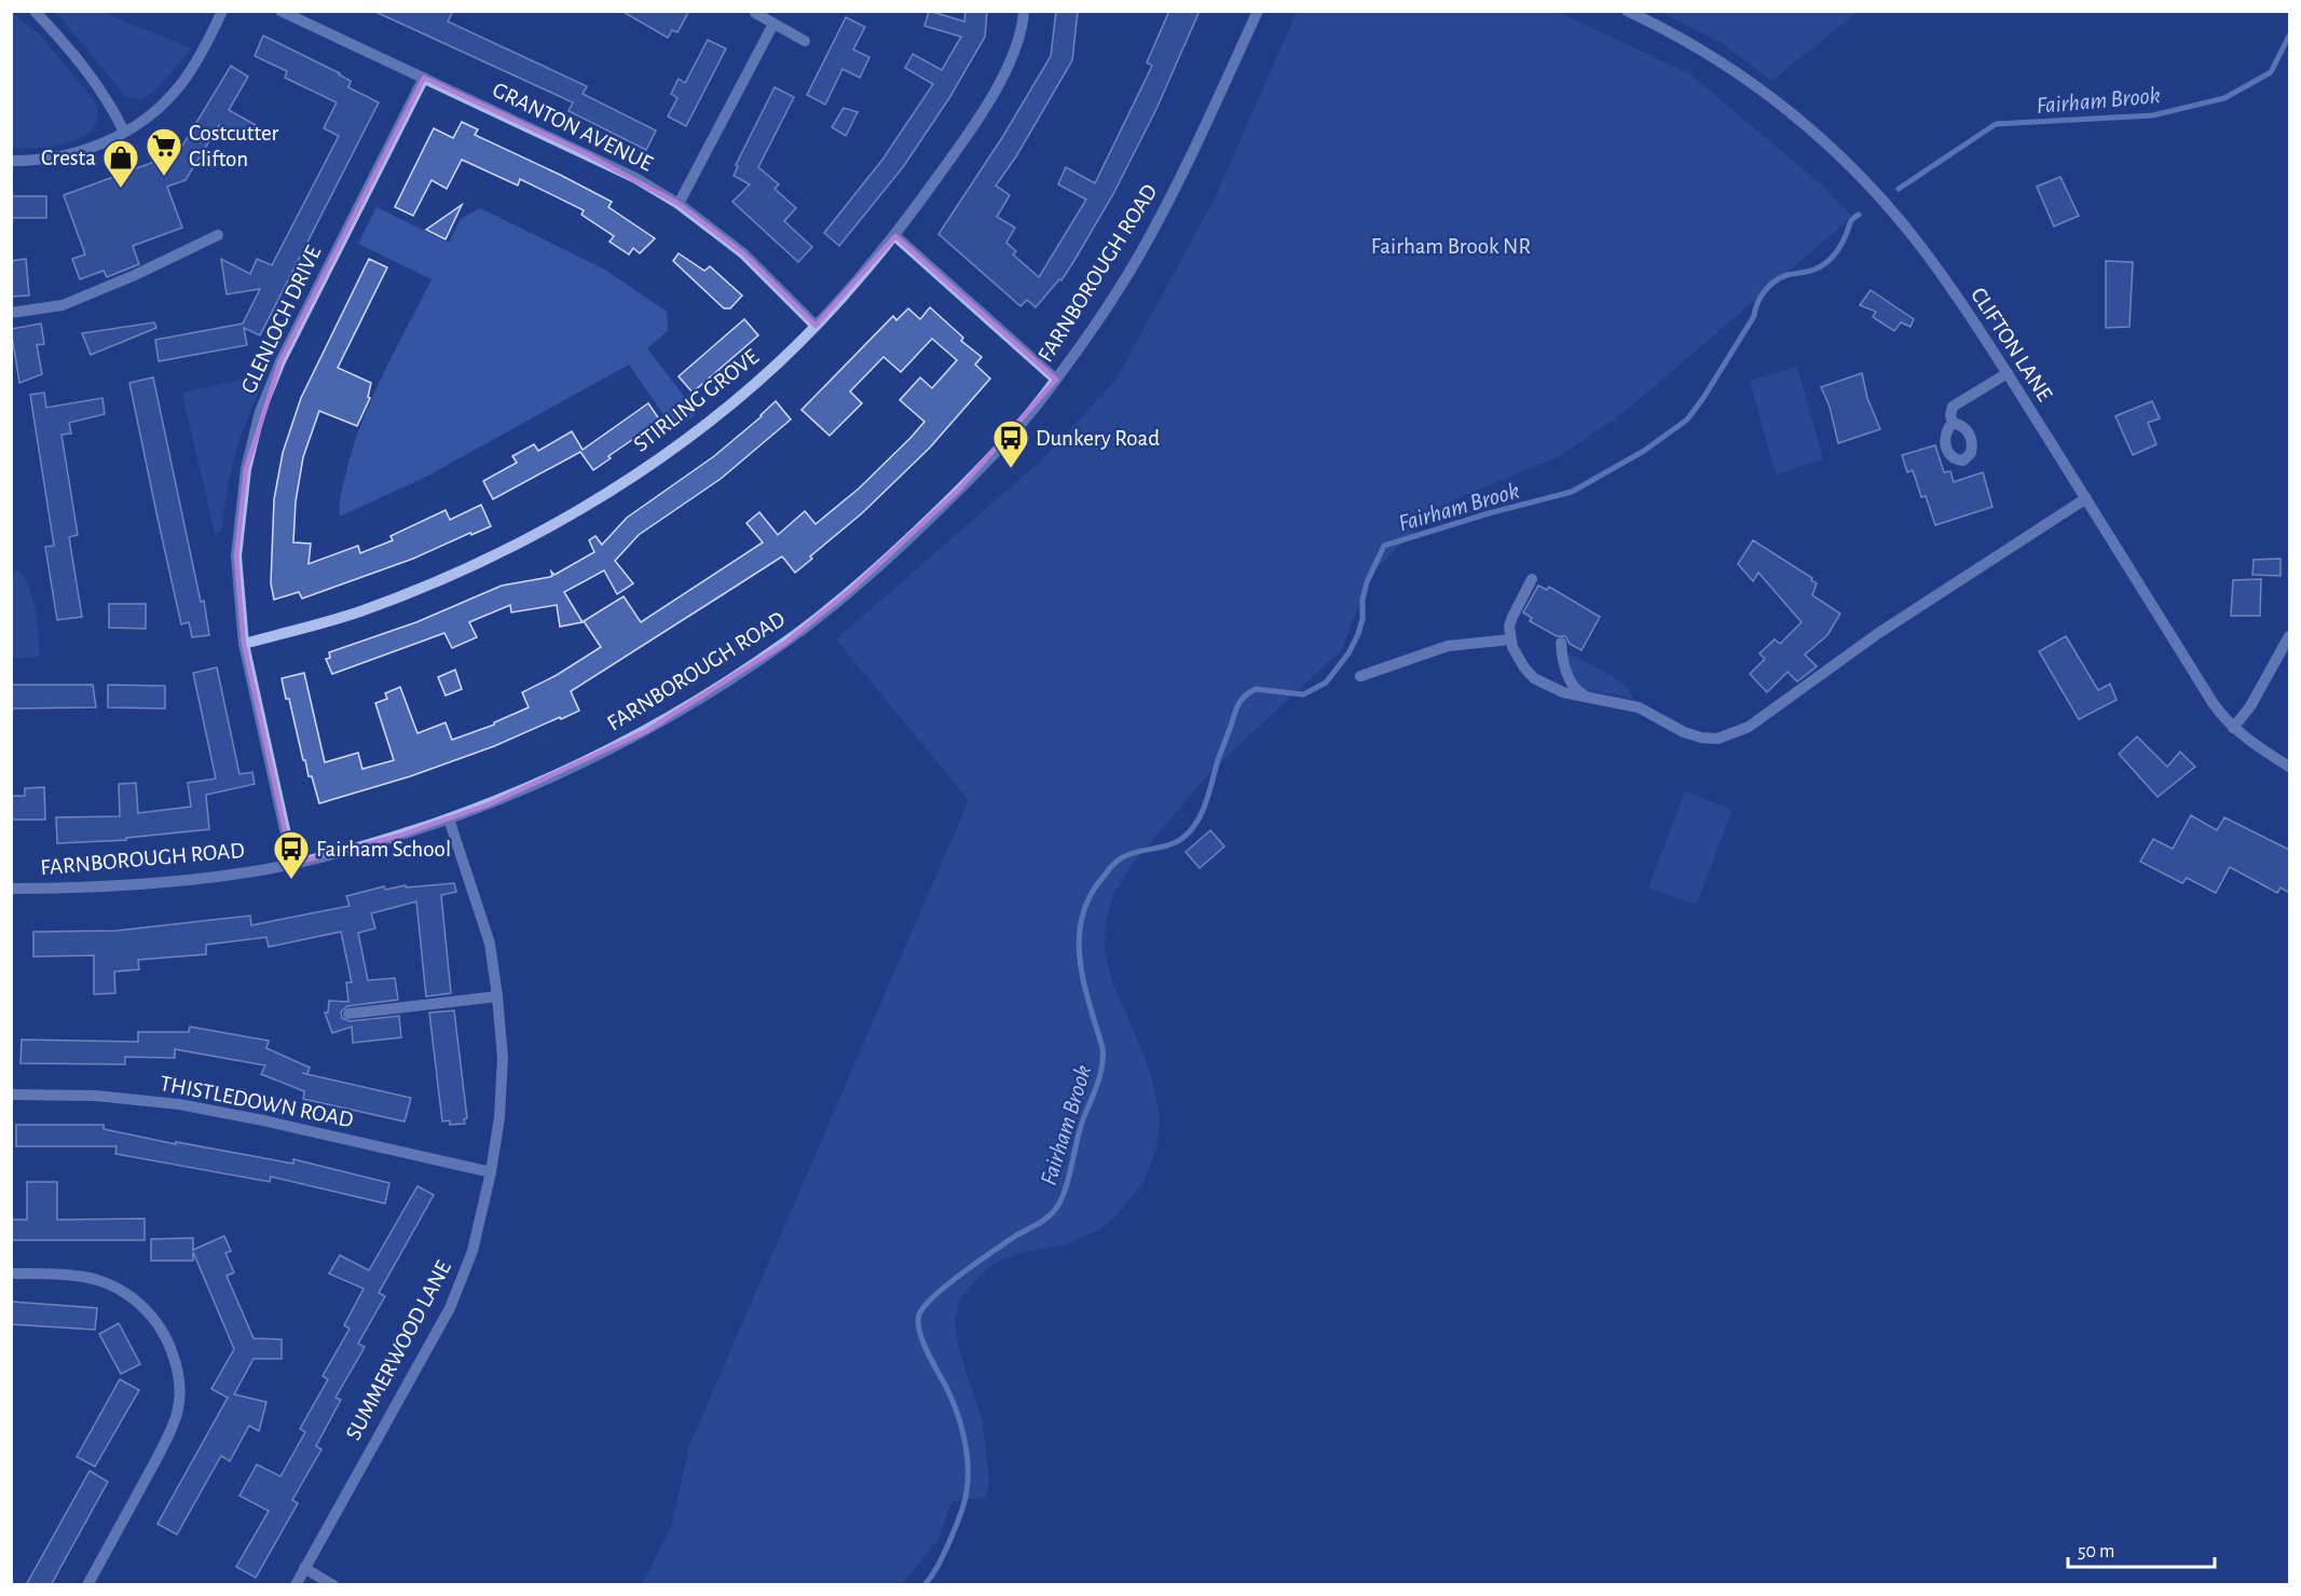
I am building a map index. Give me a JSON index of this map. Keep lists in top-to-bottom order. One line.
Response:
{"streets":{"street":["GRANTON AVENUE","FARNBOROUGH ROAD","GLENLOCH DRIVE","CLIFTON LANE","STIRLING GROVE","THISTLEDOWN ROAD","SUMMERWOOD LANE"]},"crossings":[["GRANTON AVENUE","GLENLOCH DRIVE"],["GRANTON AVENUE","STIRLING GROVE"],["FARNBOROUGH ROAD","GLENLOCH DRIVE"],["FARNBOROUGH ROAD","SUMMERWOOD LANE"],["GLENLOCH DRIVE","STIRLING GROVE"],["THISTLEDOWN ROAD","SUMMERWOOD LANE"]],"water":["Fairham Brook"],"parks":["Fairham Brook NR"],"places":{"supermarket":["Costcutter Clifton"],"shop":["Cresta"],"bus stop":["Dunkery Road","Fairham School"]},"scale_bar":"50 m"}
